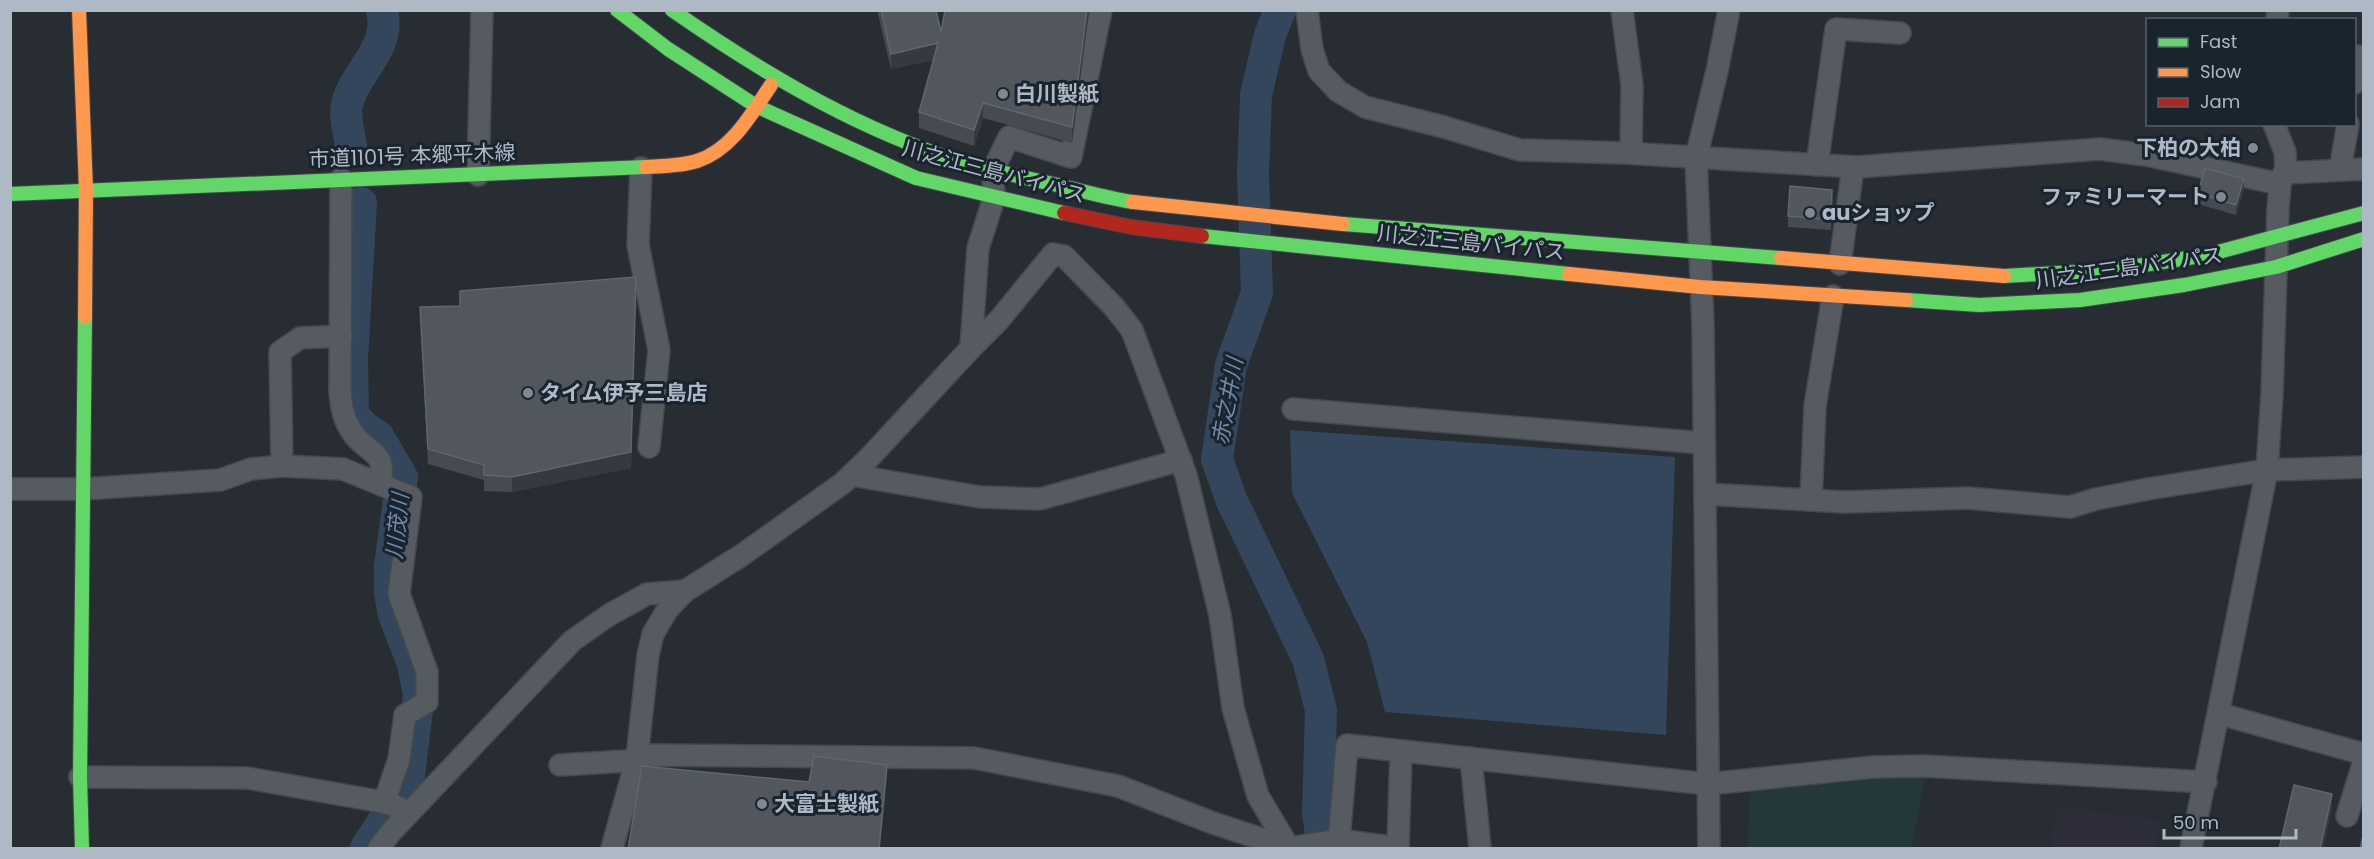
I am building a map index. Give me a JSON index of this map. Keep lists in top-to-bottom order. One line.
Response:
{"streets":{"main road":["市道1101号 本郷平木線","川之江三島バイパス"]},"crossings":[["市道1101号 本郷平木線","川之江三島バイパス"]],"water":["赤之井川","川茂川"],"places":["白川製紙","下柏の大柏","ファミリーマート","auショップ","タイム伊予三島店","大富士製紙"],"legend":["Fast","Slow","Jam"],"scale_bar":"50 m"}
